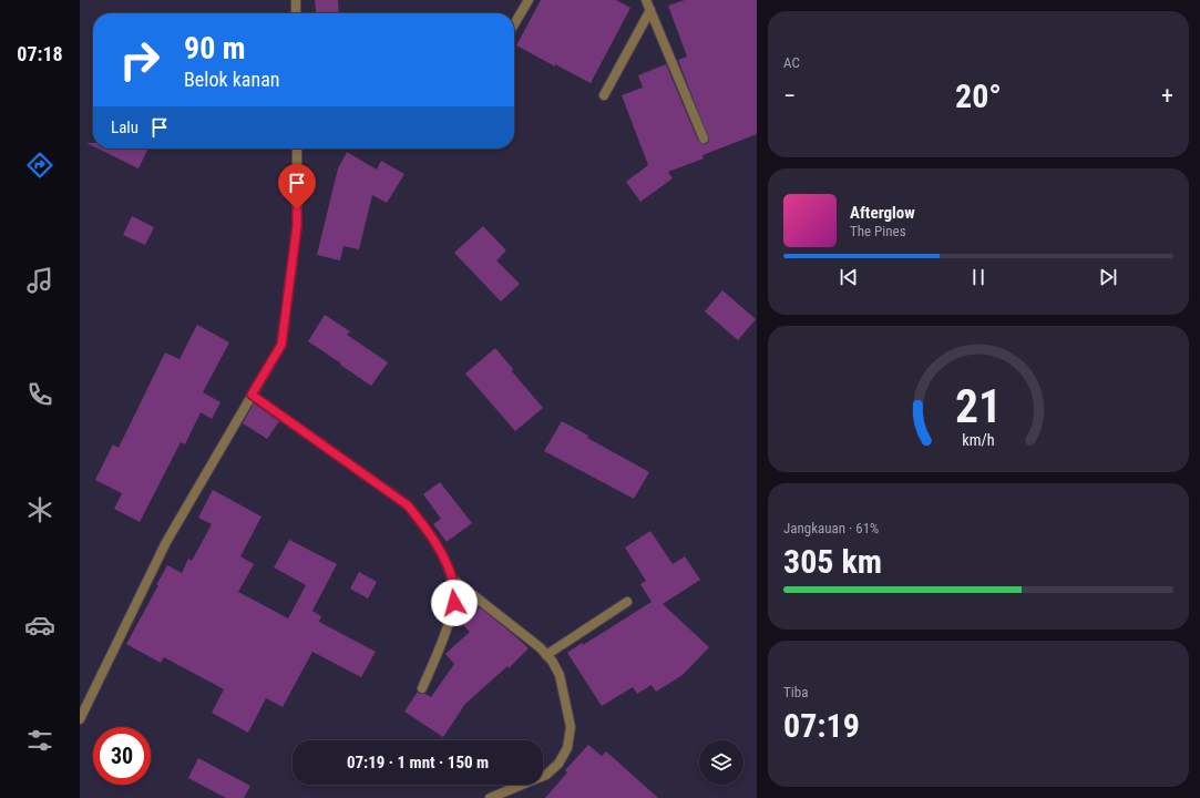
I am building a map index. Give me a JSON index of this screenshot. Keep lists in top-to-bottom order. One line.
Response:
{"page":{"tabs":"07:18","tile":["AC",["Jangkauan · 61%","305 km"],["Tiba","07:19"]],"turn":["90 m","Belok kanan"],"heat":["−","20°","+"],"then":"Lalu","song":["Afterglow","The Pines"],"limit":"30","trip":"07:19 · 1 mnt · 150 m","gauge":["21","km/h"]}}
